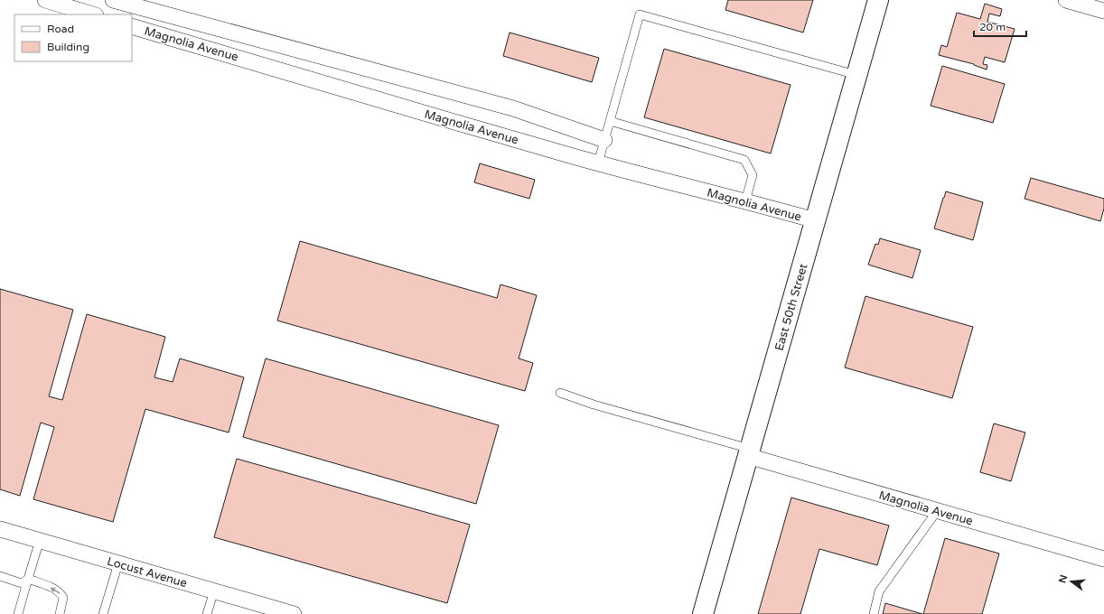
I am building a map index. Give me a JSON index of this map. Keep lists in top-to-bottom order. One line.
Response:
{"streets":{"main road":["East 50th Street"],"street":["Magnolia Avenue","Locust Avenue"]},"crossings":[["Magnolia Avenue","East 50th Street"]],"legend":["Road","Building"],"scale_bar":"20 m","north":"left"}
